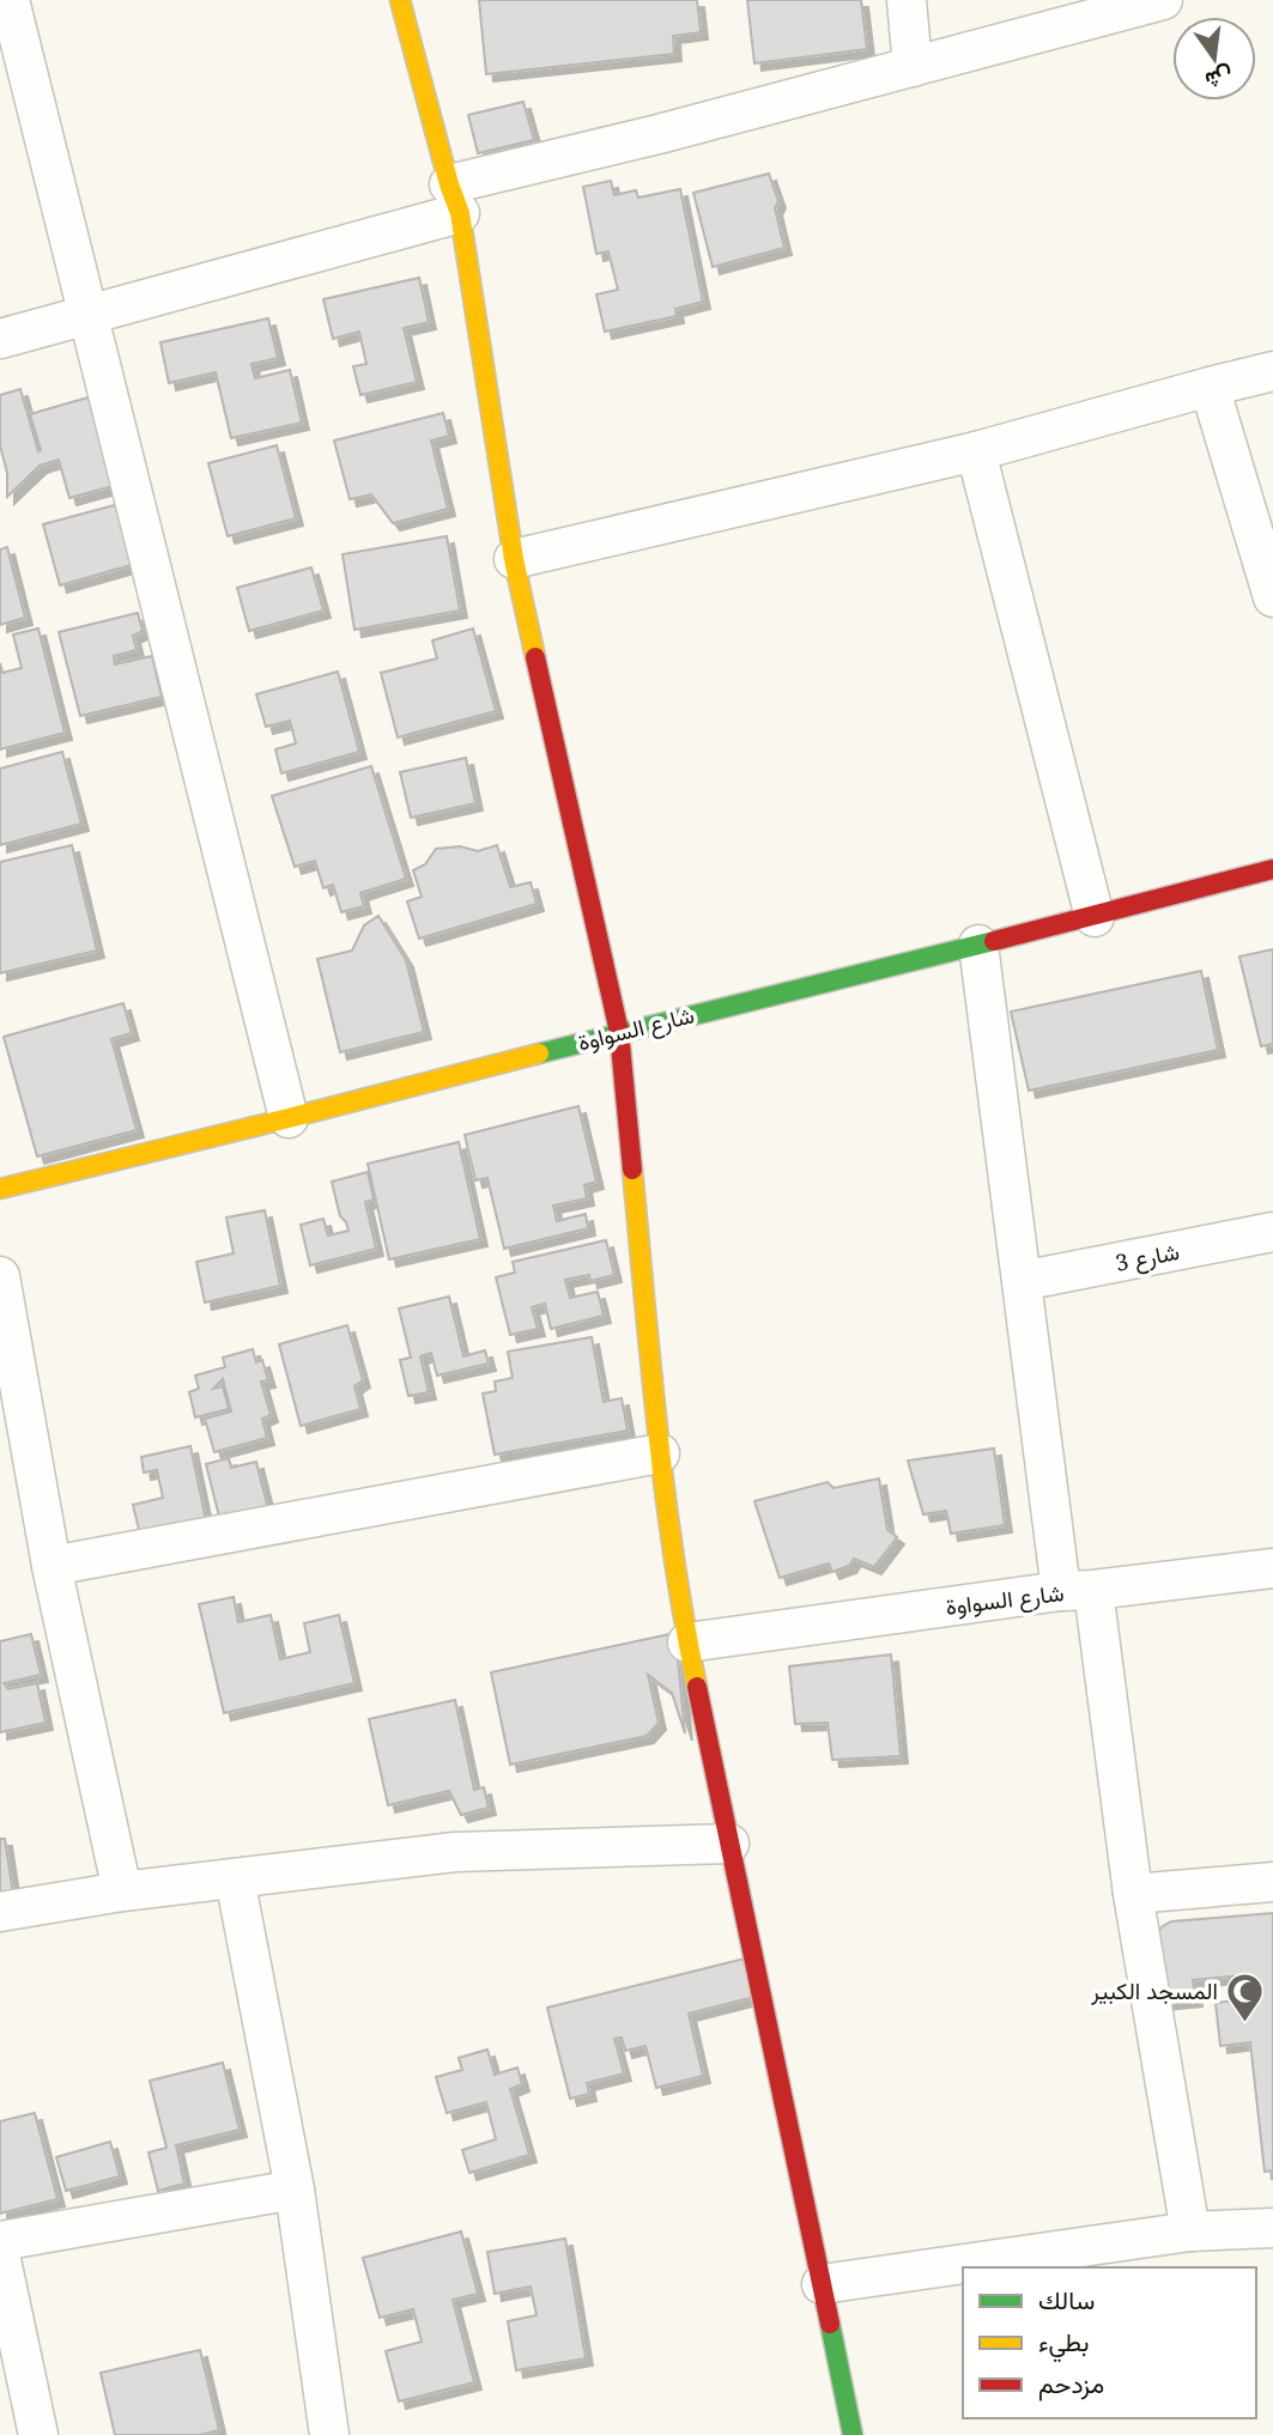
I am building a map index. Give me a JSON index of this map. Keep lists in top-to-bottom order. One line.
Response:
{"streets":{"street":["شارع السواوة","شارع 3"]},"places":{"mosque":["المسجد الكبير"]},"legend":["سالك","بطيء","مزدحم"],"north":"bottom"}
